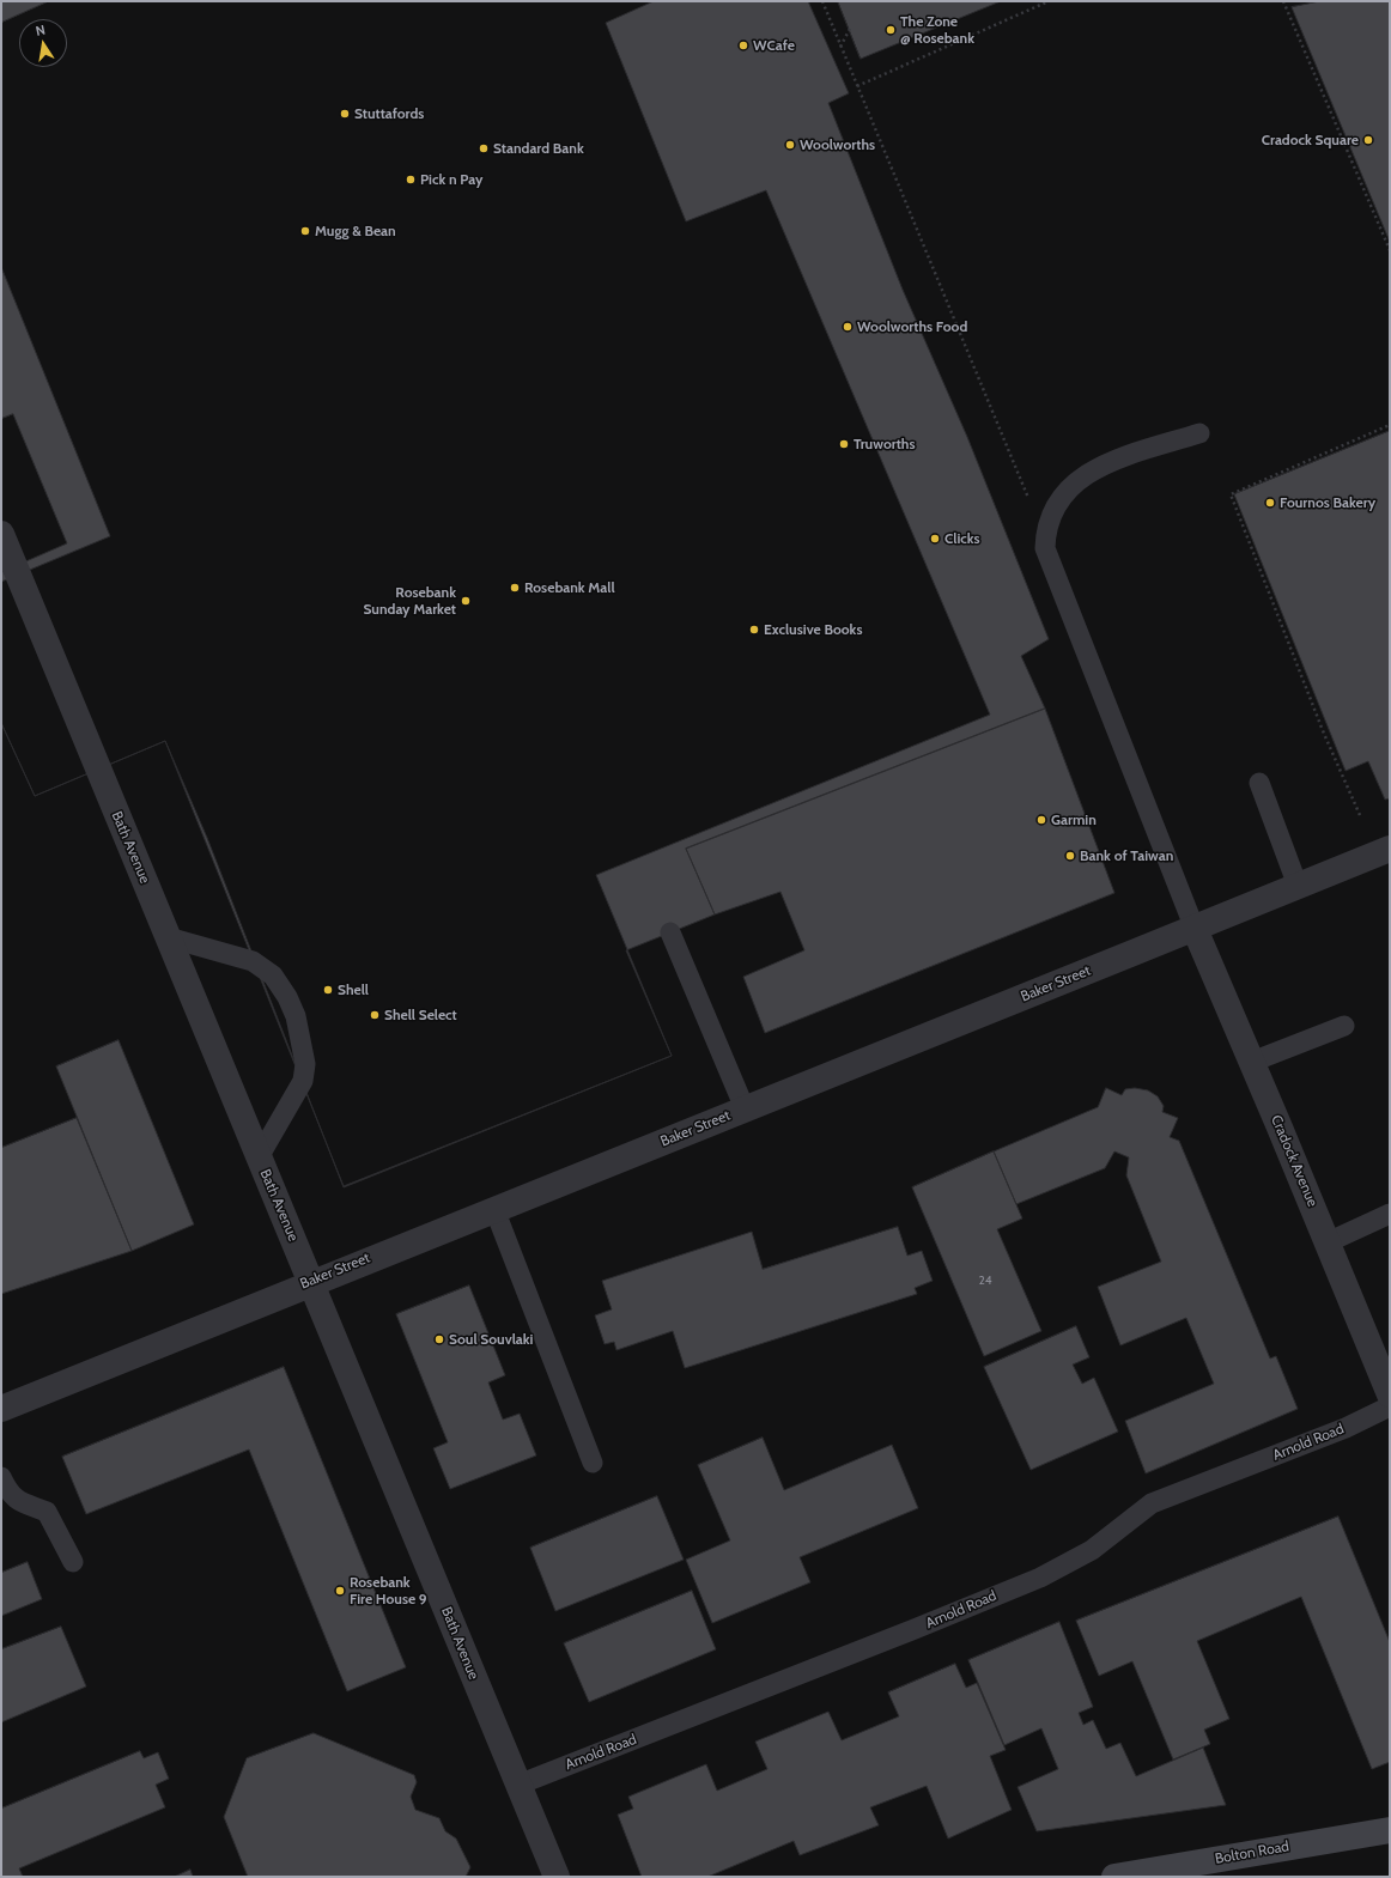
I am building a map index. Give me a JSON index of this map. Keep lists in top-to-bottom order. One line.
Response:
{"streets":{"main road":["Bolton Road"],"street":["Bath Avenue","Baker Street","Cradock Avenue"],"lane":["Arnold Road"]},"crossings":[["Bath Avenue","Baker Street"],["Bath Avenue","Arnold Road"],["Baker Street","Cradock Avenue"]],"places":["The Zone @ Rosebank","WCafe","Stuttafords","Cradock Square","Woolworths","Standard Bank","Pick n Pay","Mugg & Bean","Woolworths Food","Truworths","Fournos Bakery","Clicks","Rosebank Mall","Rosebank Sunday Market","Exclusive Books","Garmin","Bank of Taiwan","Shell","Shell Select","Soul Souvlaki","Rosebank Fire House 9"],"house_numbers":["24"],"north":"top"}
